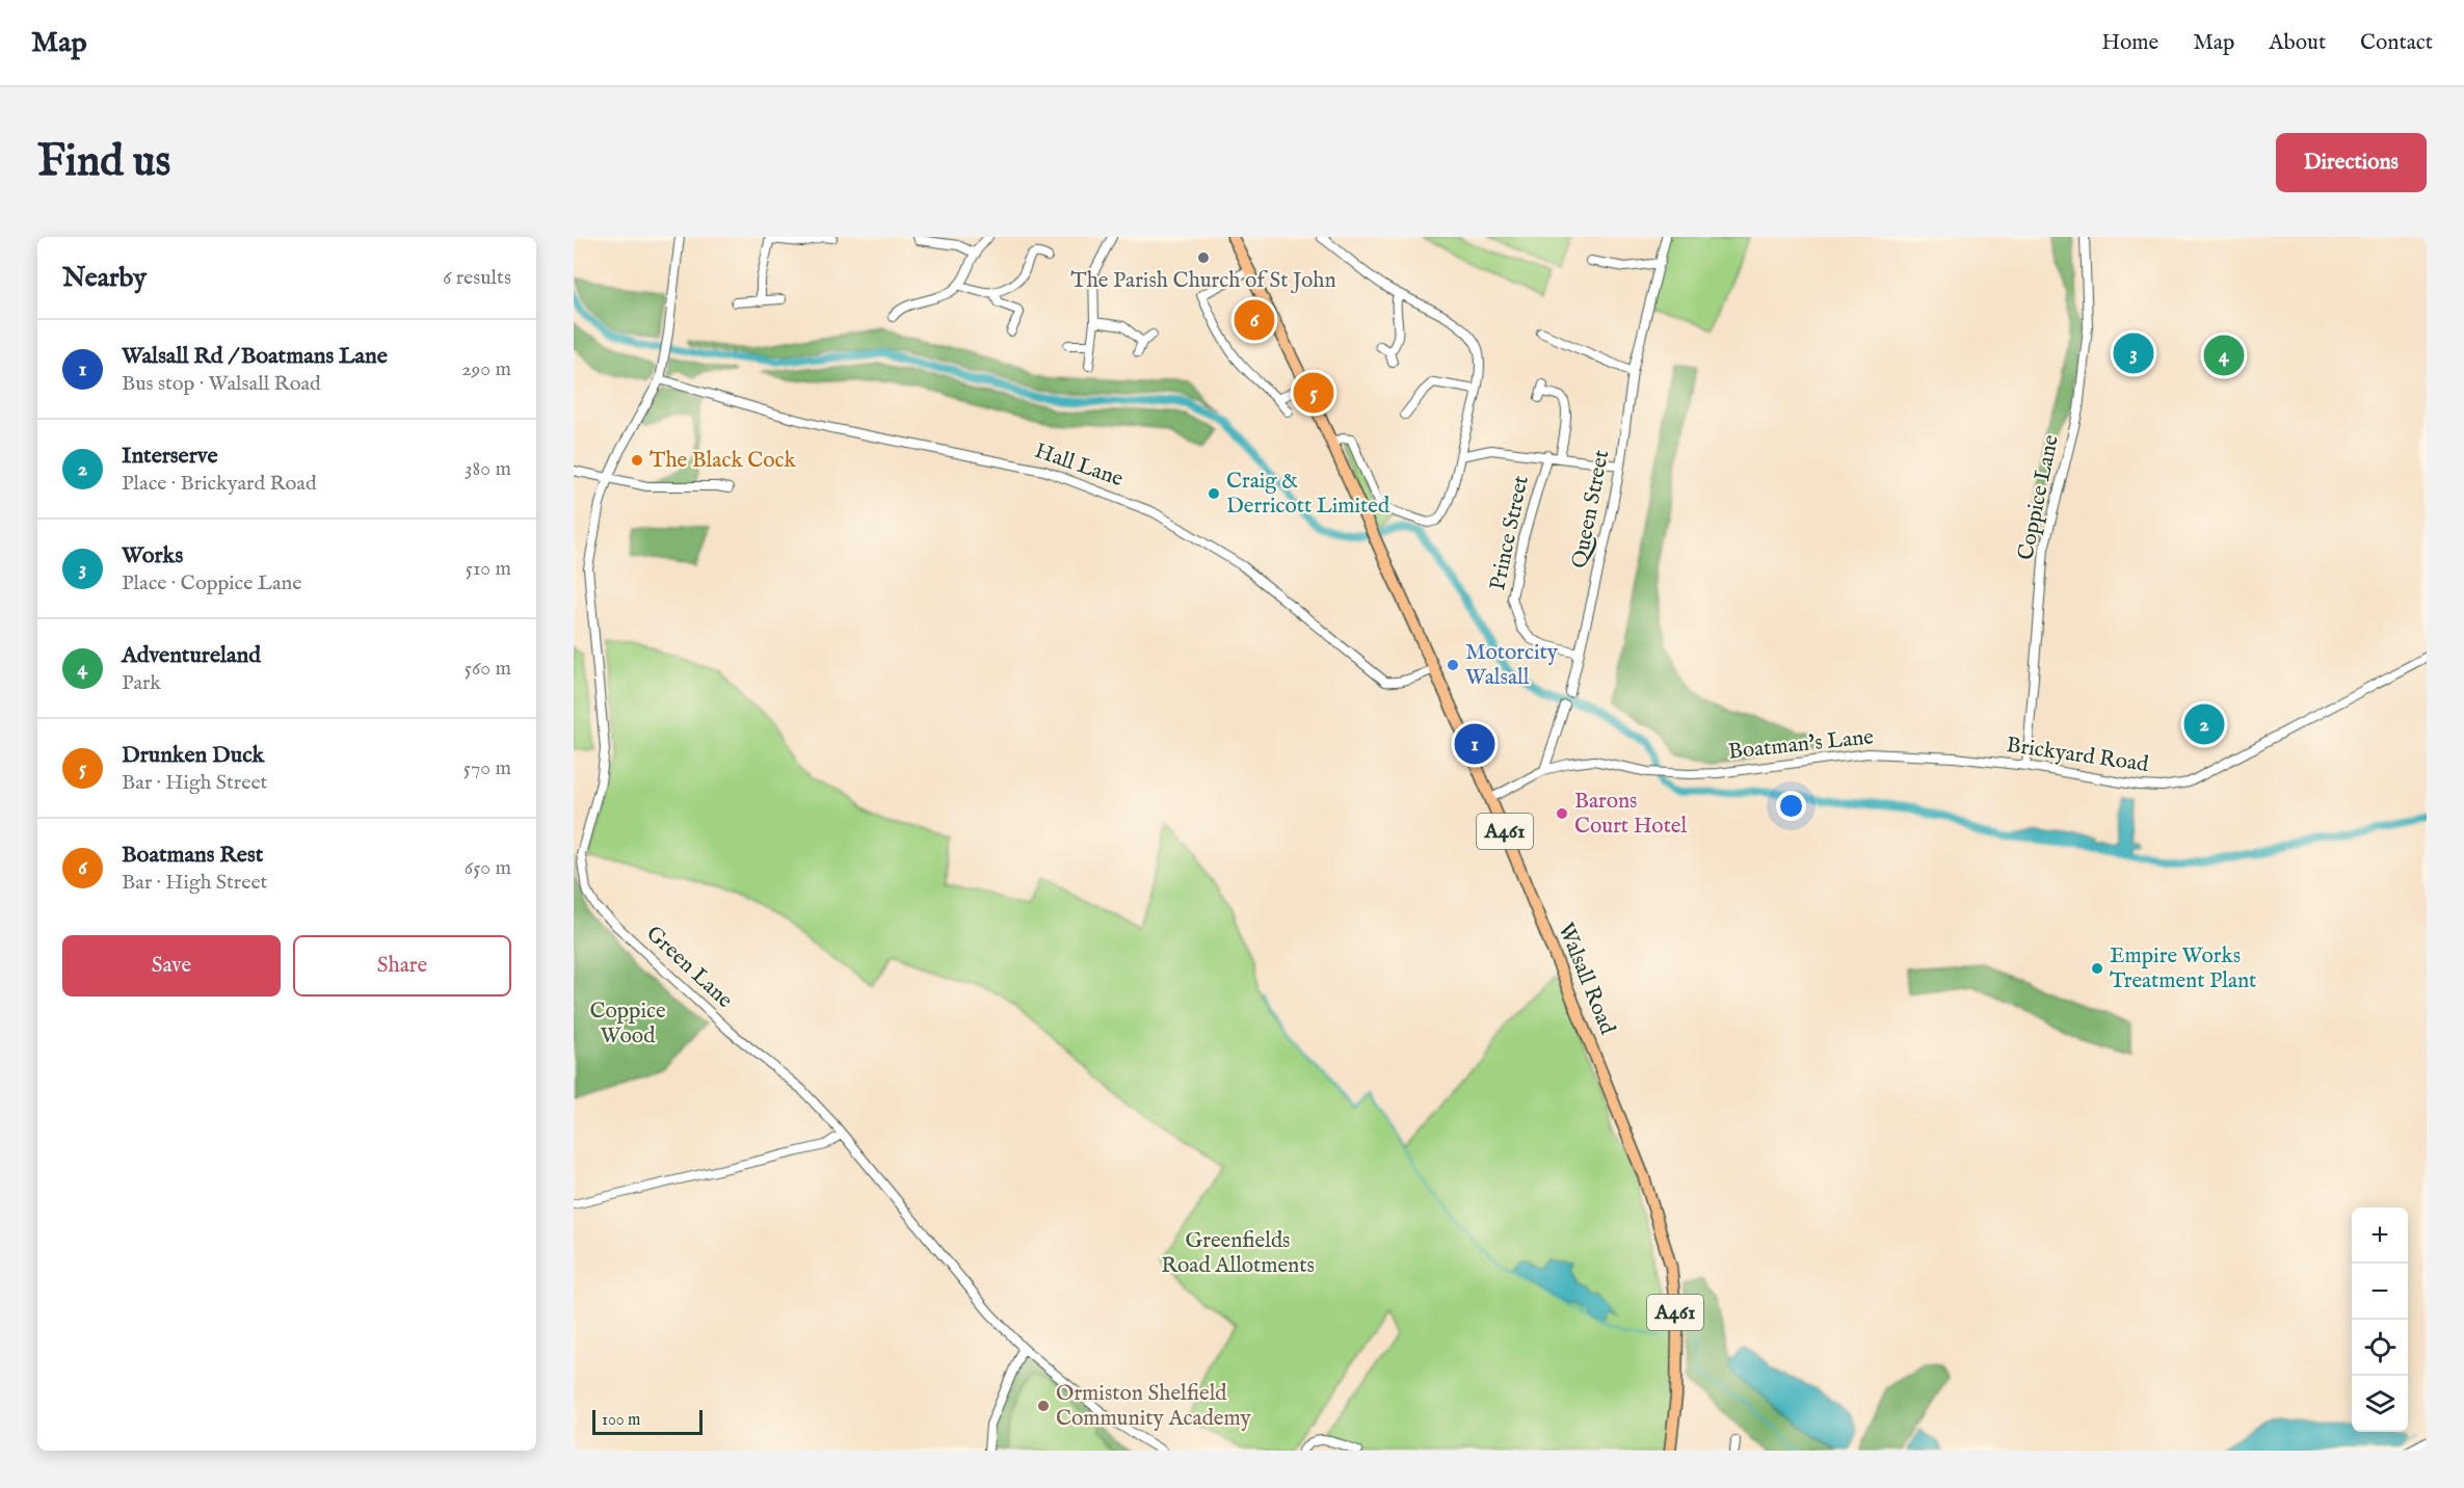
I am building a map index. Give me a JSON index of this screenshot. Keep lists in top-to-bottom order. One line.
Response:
{"streets":{"highway":["A461","Walsall Road"],"street":["Hall Lane","Coppice Lane","Queen Street","Prince Street","Boatman's Lane","Brickyard Road","Green Lane"]},"crossings":[["Hall Lane","Green Lane"],["Hall Lane","Walsall Road"],["Coppice Lane","Brickyard Road"],["Queen Street","Prince Street"],["Boatman's Lane","Brickyard Road"],["A461","Walsall Road"]],"parks":["Coppice Wood","Greenfields Road Allotments"],"places":["The Parish Church of St John","The Black Cock","Craig & Derricott Limited","Motorcity Walsall","Barons Court Hotel","Empire Works Treatment Plant","Ormiston Shelfield Community Academy"],"scale_bar":"100 m","page":{"header":"Map","nav":["Home","Map","About","Contact"],"buttons":["Directions",["Save","Share"]],"title":"Find us","heading":["Nearby","6 results"],"pins":["6","3","4","5","2","1"],"list":[{"mark":"1","name":"Walsall Rd / Boatmans Lane","note":"Bus stop · Walsall Road","value":"290 m"},{"mark":"2","name":"Interserve","note":"Place · Brickyard Road","value":"380 m"},{"mark":"3","name":"Works","note":"Place · Coppice Lane","value":"510 m"},{"mark":"4","name":"Adventureland","note":"Park","value":"560 m"},{"mark":"5","name":"Drunken Duck","note":"Bar · High Street","value":"570 m"},{"mark":"6","name":"Boatmans Rest","note":"Bar · High Street","value":"650 m"}],"map_buttons":["+","−"],"scale":"100 m"}}
